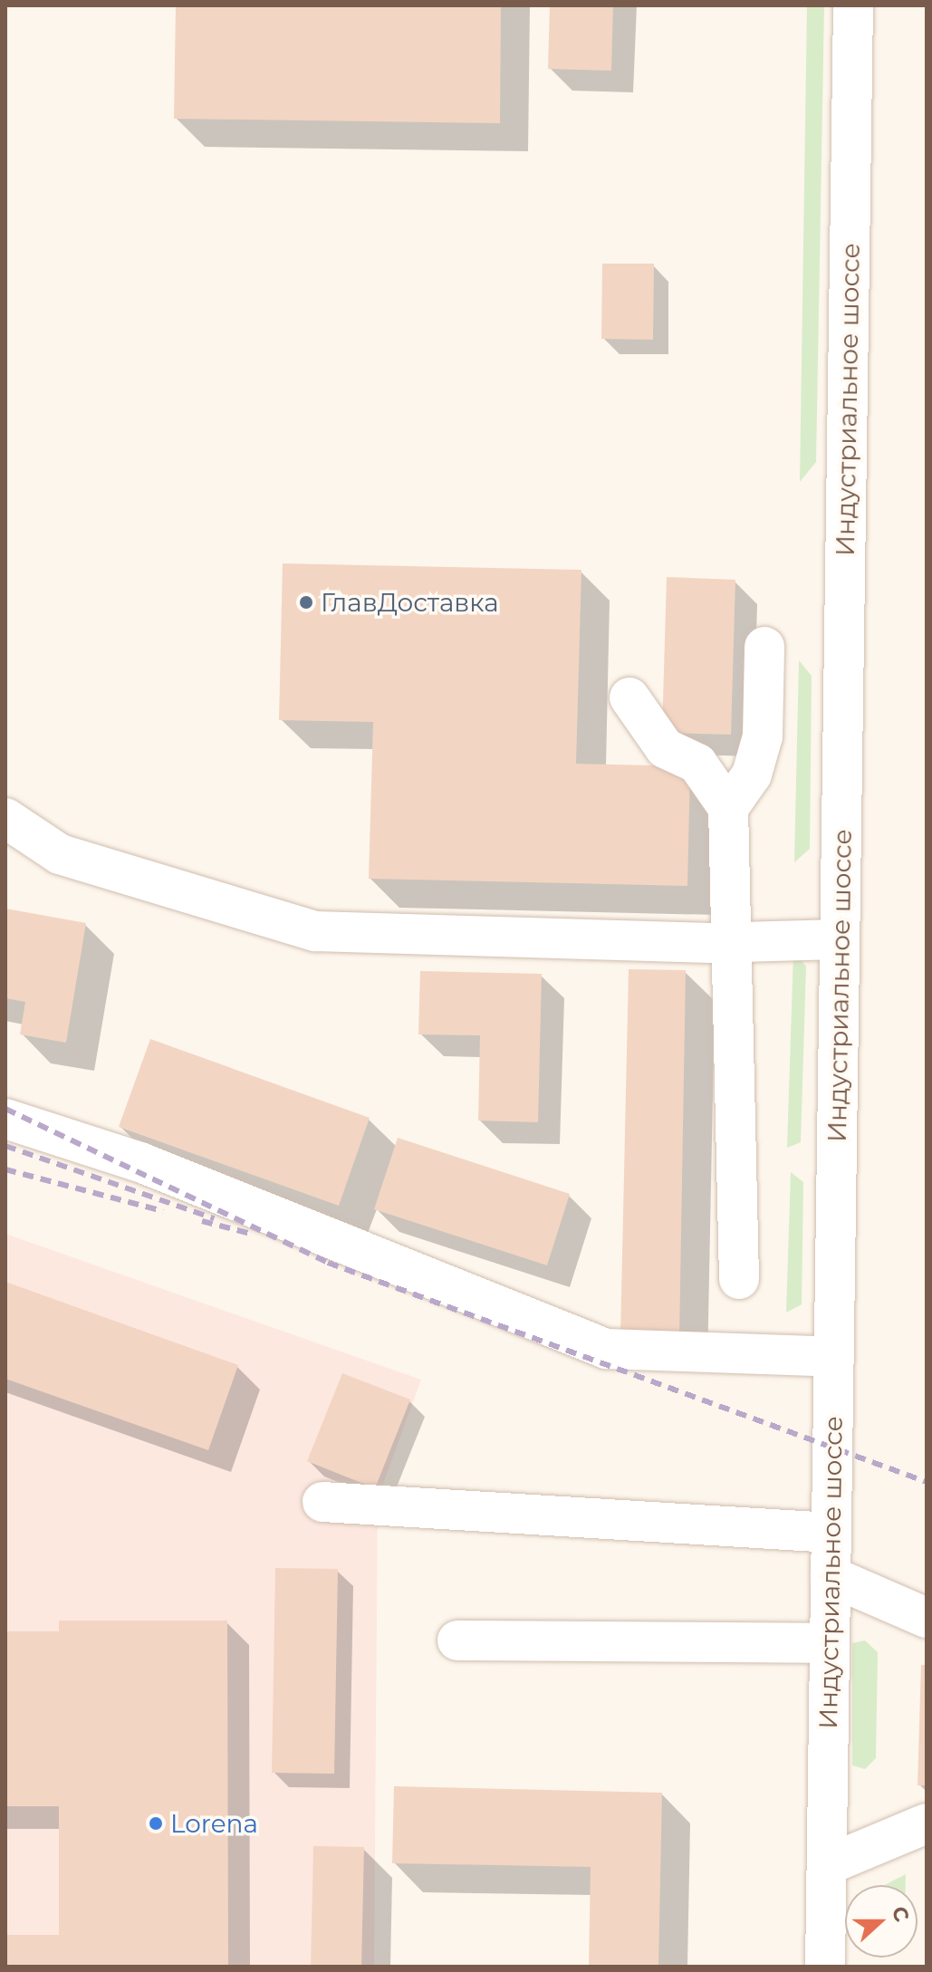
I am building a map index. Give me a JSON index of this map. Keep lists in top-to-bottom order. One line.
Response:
{"streets":{"street":["Индустриальное шоссе"]},"places":["ГлавДоставка","Lorena"],"north":"right"}
